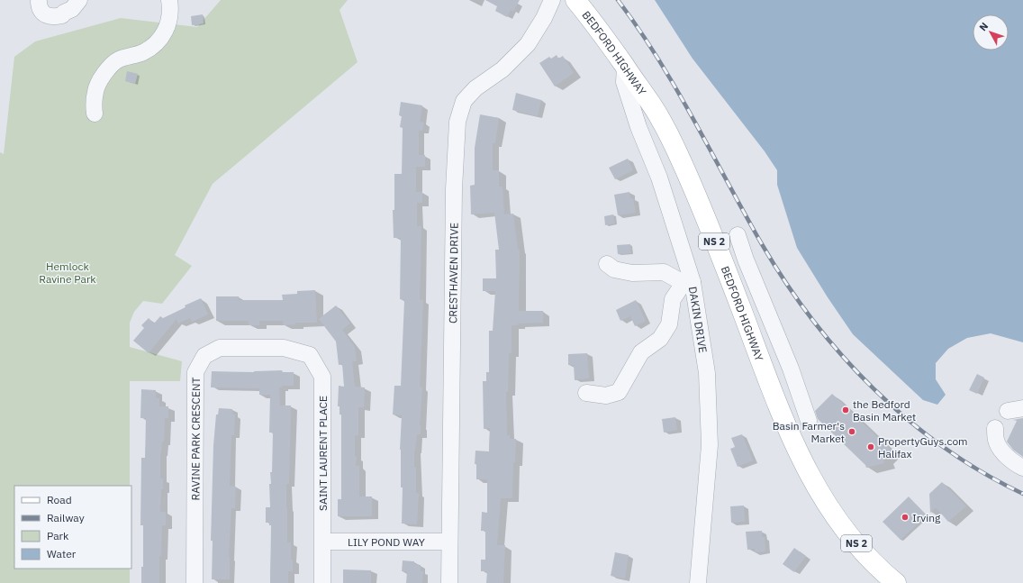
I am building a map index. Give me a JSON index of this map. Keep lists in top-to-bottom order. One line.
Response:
{"streets":{"main road":["BEDFORD HIGHWAY","NS 2"],"street":["CRESTHAVEN DRIVE","DAKIN DRIVE","RAVINE PARK CRESCENT","SAINT LAURENT PLACE","LILY POND WAY"]},"crossings":[["BEDFORD HIGHWAY","DAKIN DRIVE"],["CRESTHAVEN DRIVE","LILY POND WAY"],["RAVINE PARK CRESCENT","SAINT LAURENT PLACE"],["SAINT LAURENT PLACE","LILY POND WAY"]],"parks":["Hemlock Ravine Park"],"places":["the Bedford Basin Market","Basin Farmer's Market","PropertyGuys.com Halifax","Irving"],"legend":["Road","Railway","Park","Water"],"north":"top left"}
